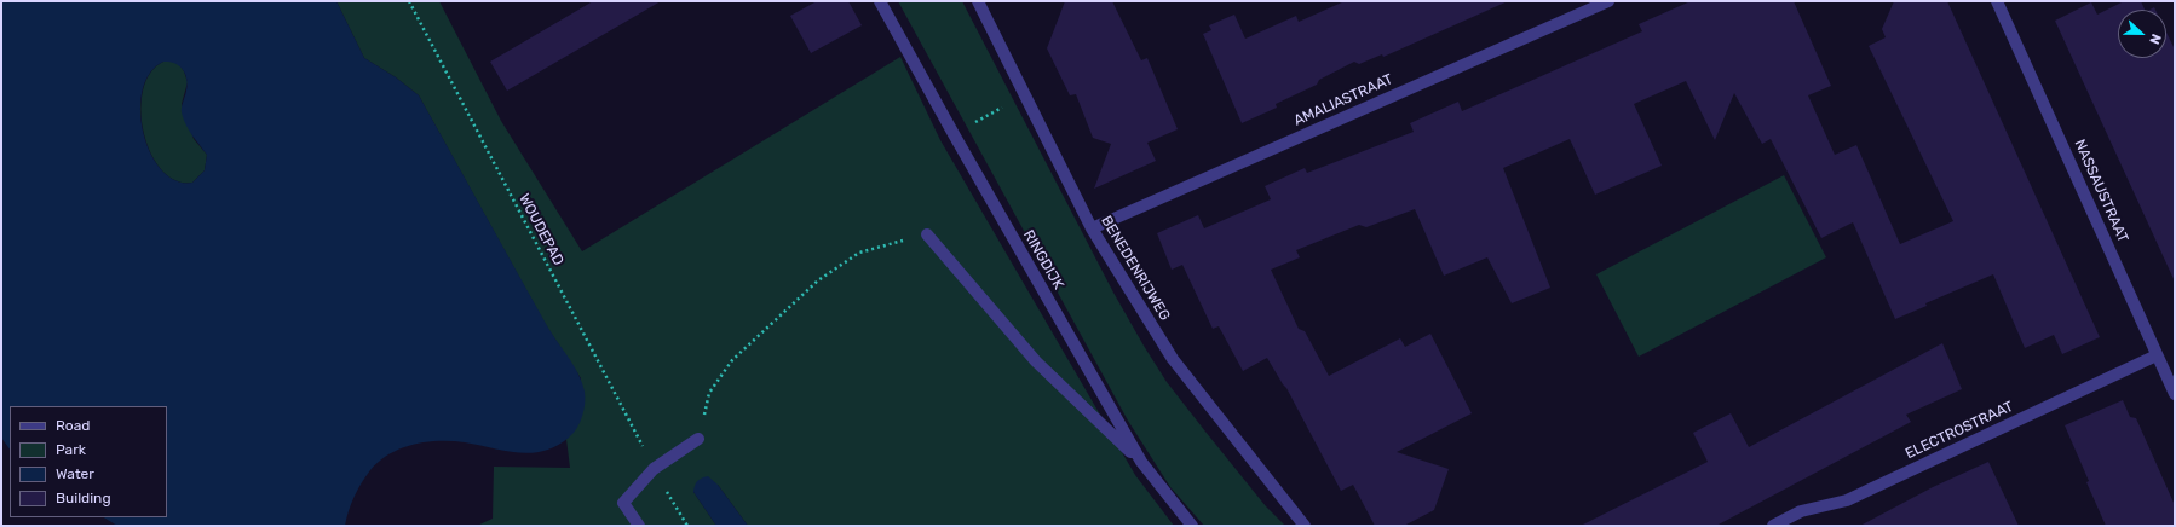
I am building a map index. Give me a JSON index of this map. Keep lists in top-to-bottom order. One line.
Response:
{"streets":{"street":["AMALIASTRAAT","NASSAUSTRAAT","RINGDIJK","BENEDENRIJWEG","ELECTROSTRAAT"],"path":["WOUDEPAD"]},"crossings":[["AMALIASTRAAT","BENEDENRIJWEG"],["NASSAUSTRAAT","ELECTROSTRAAT"]],"legend":["Road","Park","Water","Building"],"north":"right"}
